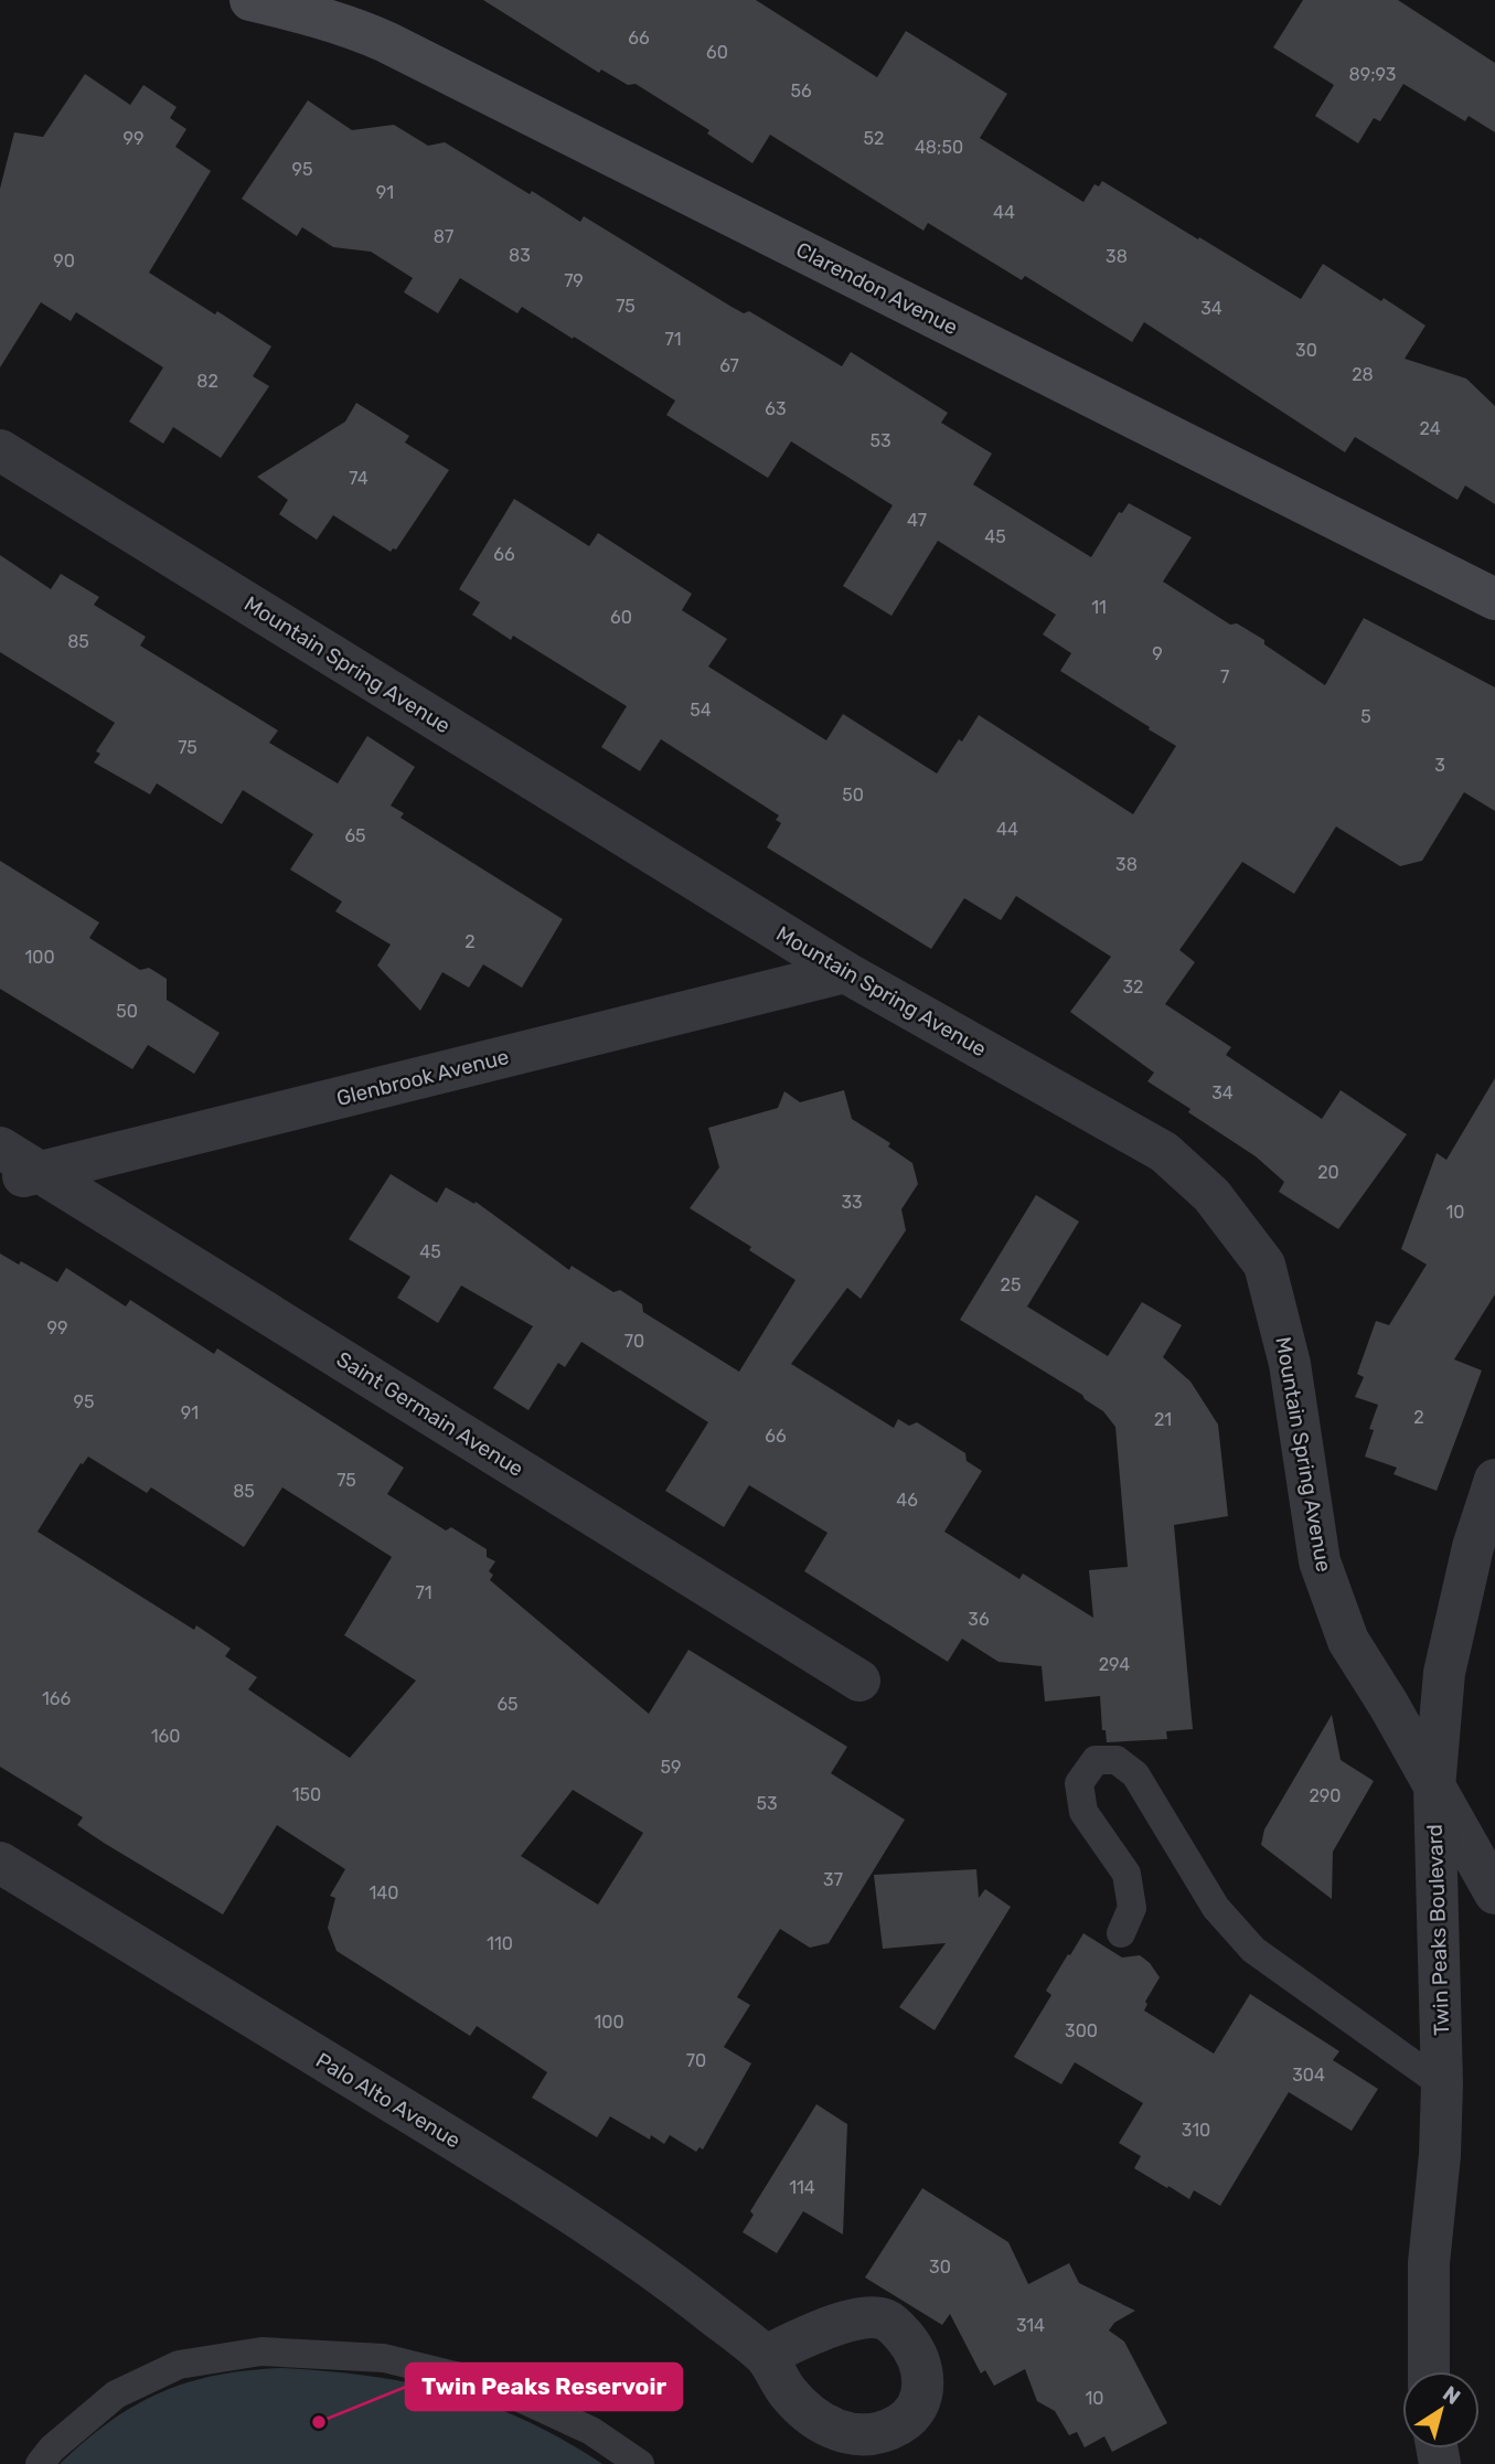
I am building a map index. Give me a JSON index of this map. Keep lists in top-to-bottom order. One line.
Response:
{"streets":{"main road":["Clarendon Avenue"],"street":["Mountain Spring Avenue","Glenbrook Avenue","Saint Germain Avenue","Twin Peaks Boulevard","Palo Alto Avenue"]},"crossings":[["Mountain Spring Avenue","Glenbrook Avenue"],["Mountain Spring Avenue","Twin Peaks Boulevard"],["Glenbrook Avenue","Saint Germain Avenue"]],"places":["Twin Peaks Reservoir"],"house_numbers":["66","60","89;93","56","99","52","48;50","95","91","44","87","83","38","90","79","75","34","71","30","67","28","82","63","24","53","74","47","45","66","11","60","85","9","7","54","5","75","3","50","44","65","38","2","100","32","50","34","20","33","10","45","25","99","70","95","91","2","21","66","75","85","46","71","36","294","166","65","160","59","150","290","53","37","140","110","100","300","70","304","310","114","30","314","10"],"north":"top right"}
